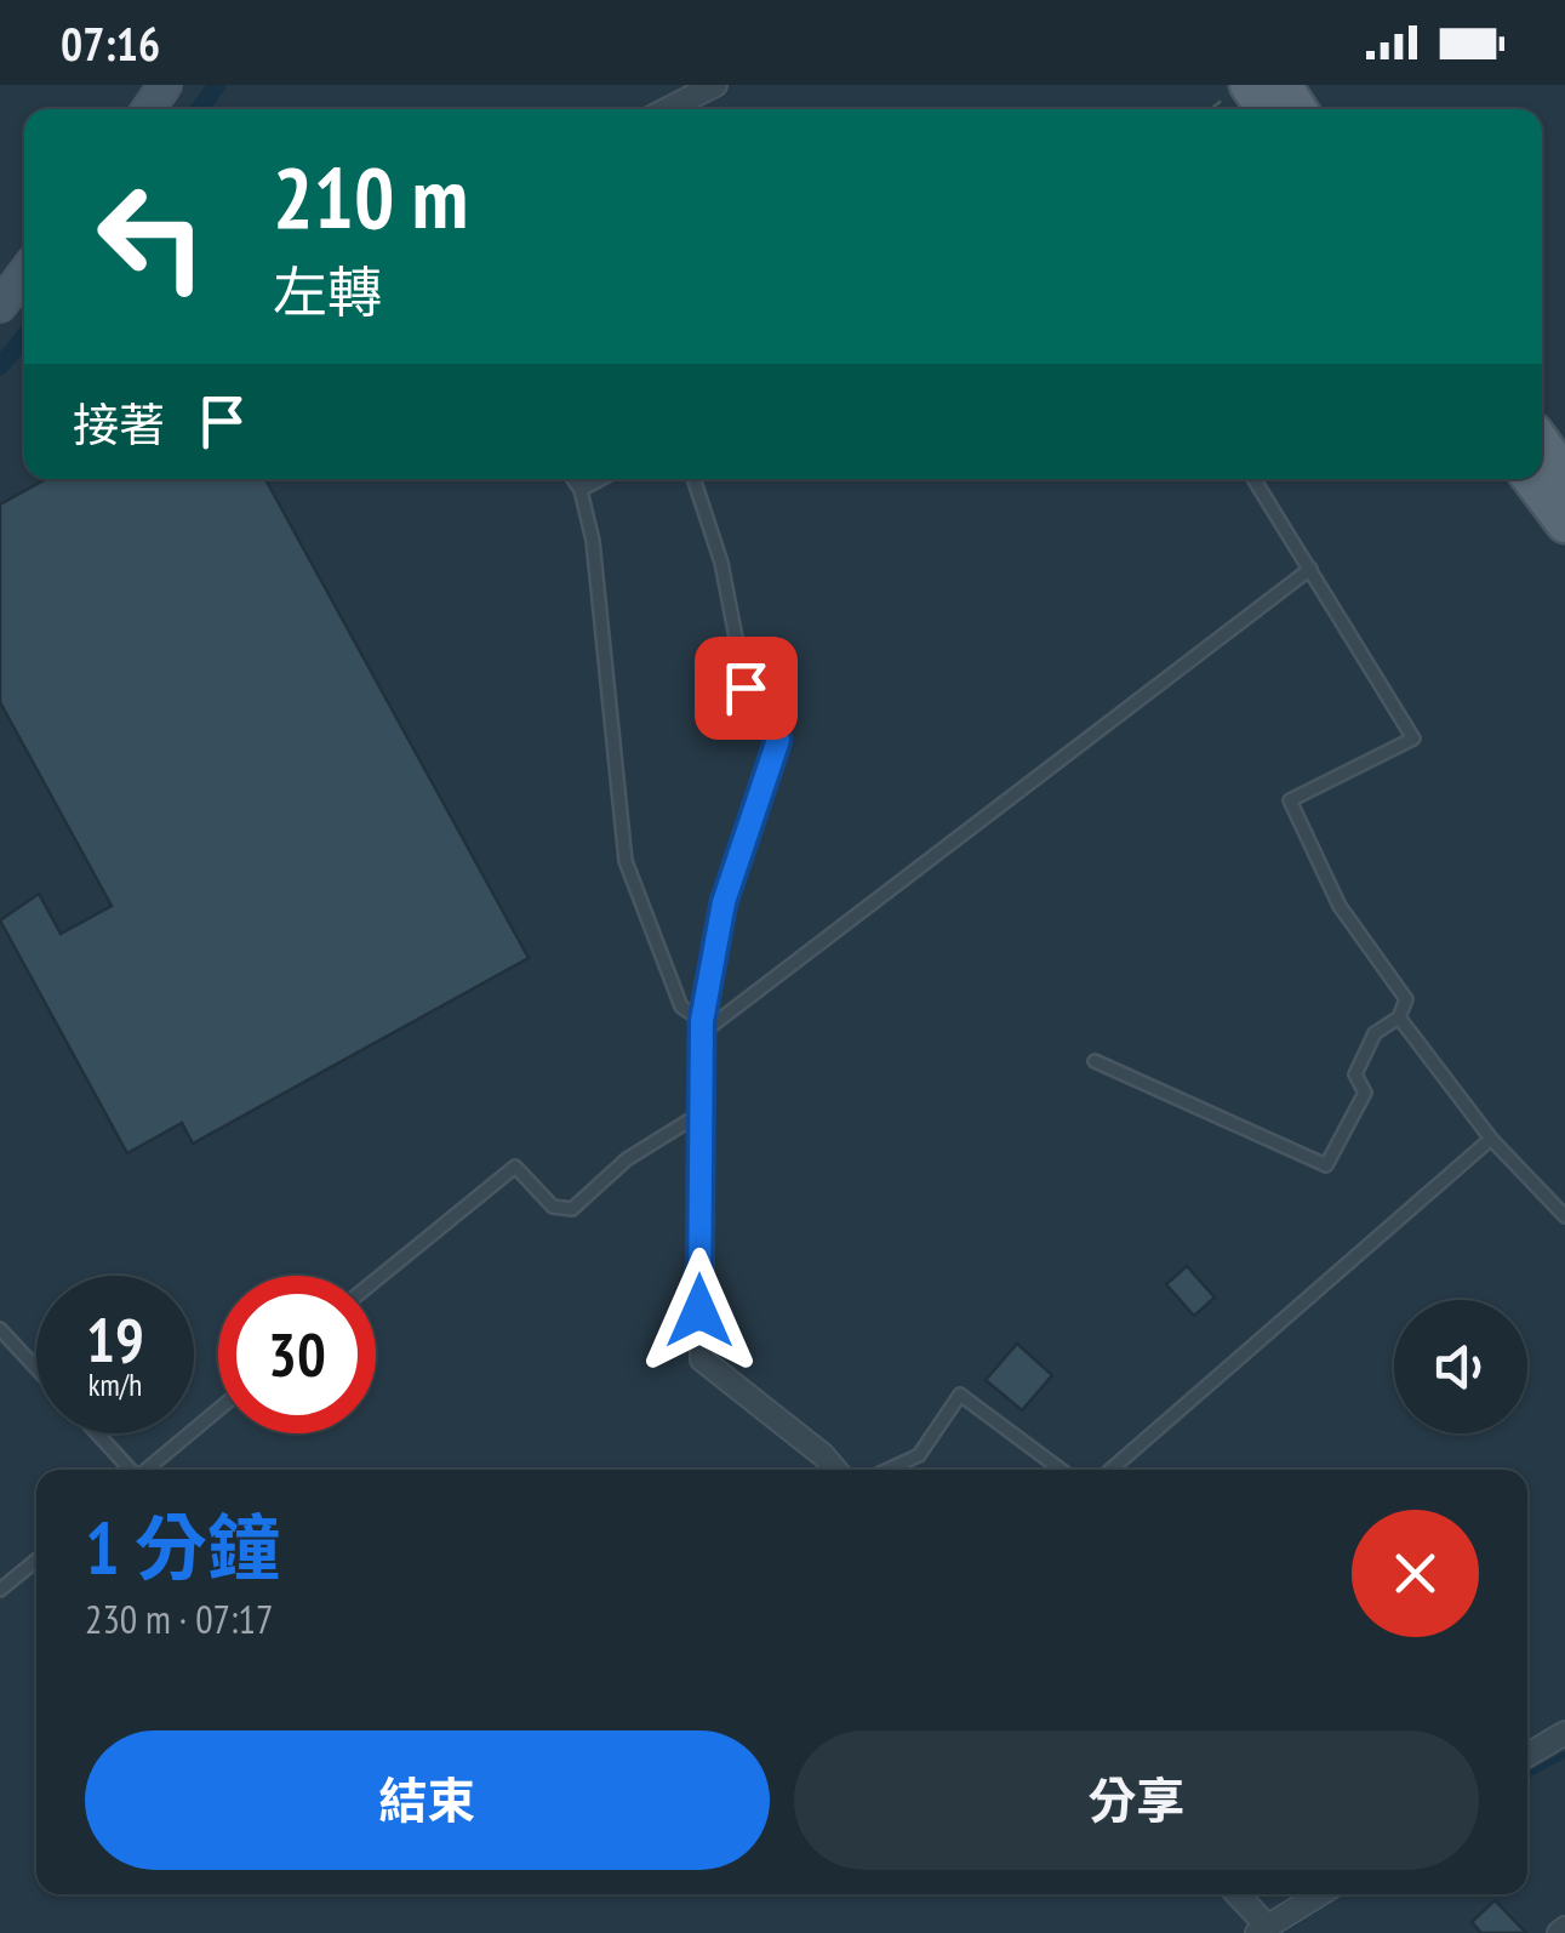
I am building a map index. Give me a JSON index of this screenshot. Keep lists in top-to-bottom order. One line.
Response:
{"page":{"status":"07:16","turn":["210 m","左轉"],"then":"接著","speed":"19 km/h","limit":"30","heading":["1 分鐘","230 m · 07:17"],"buttons":["結束","分享"]}}
